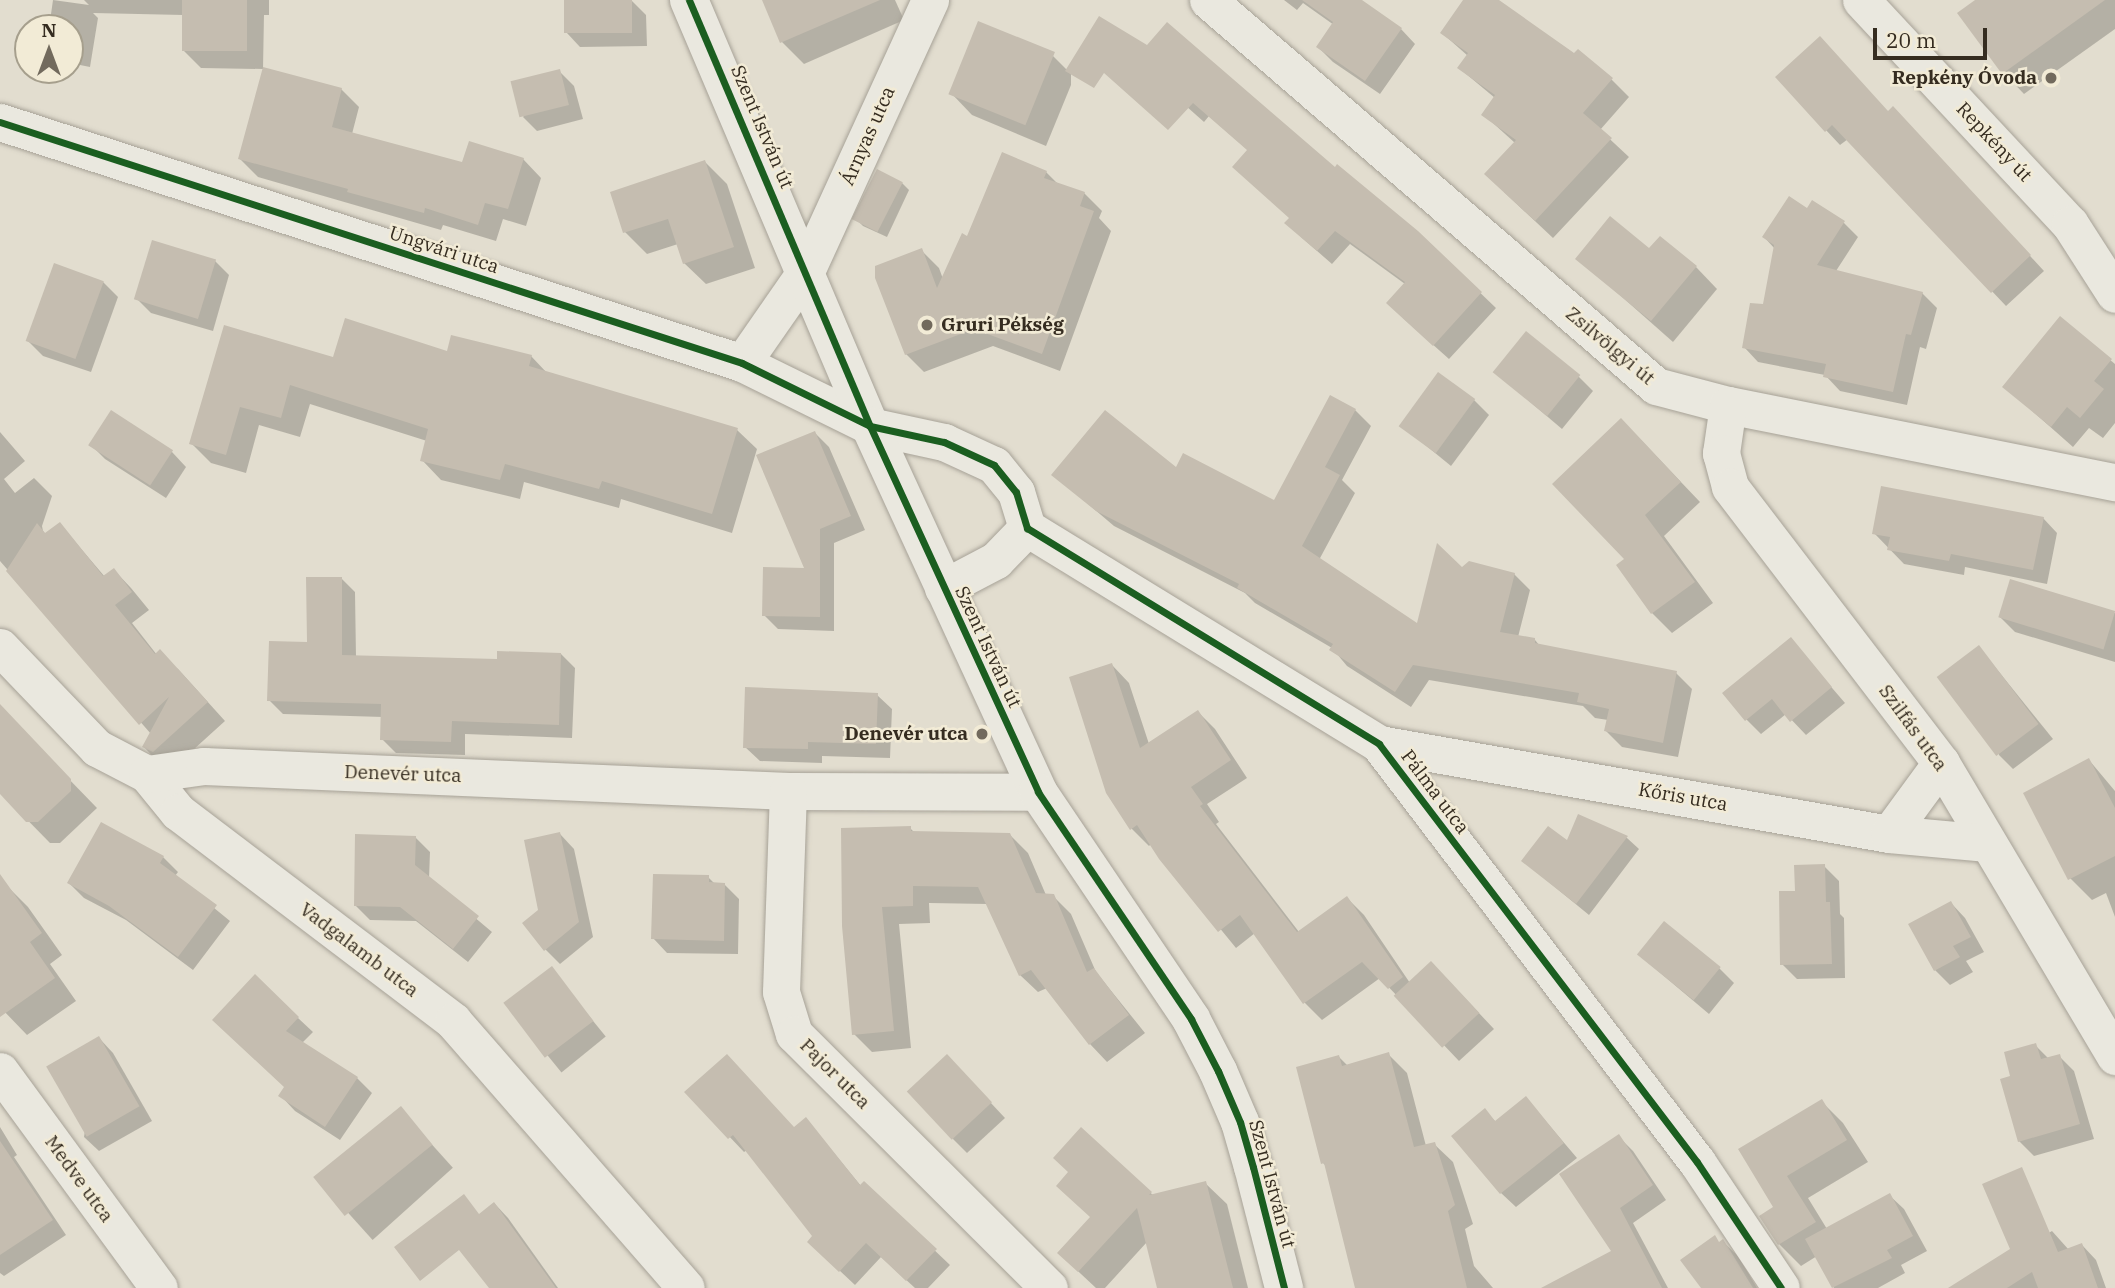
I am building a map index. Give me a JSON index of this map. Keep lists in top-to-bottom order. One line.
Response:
{"streets":{"street":["Szent István út","Árnyas utca","Repkény út","Ungvári utca","Zsilvölgyi út","Szilfás utca","Denevér utca","Pálma utca","Kőris utca","Vadgalamb utca","Pajor utca","Medve utca"]},"crossings":[["Szent István út","Árnyas utca"],["Szent István út","Ungvári utca"],["Szent István út","Denevér utca"],["Zsilvölgyi út","Szilfás utca"],["Szilfás utca","Kőris utca"],["Denevér utca","Vadgalamb utca"],["Denevér utca","Pajor utca"],["Pálma utca","Kőris utca"]],"places":["Repkény Óvoda","Gruri Pékség","Denevér utca"],"scale_bar":"20 m","north":"top"}
